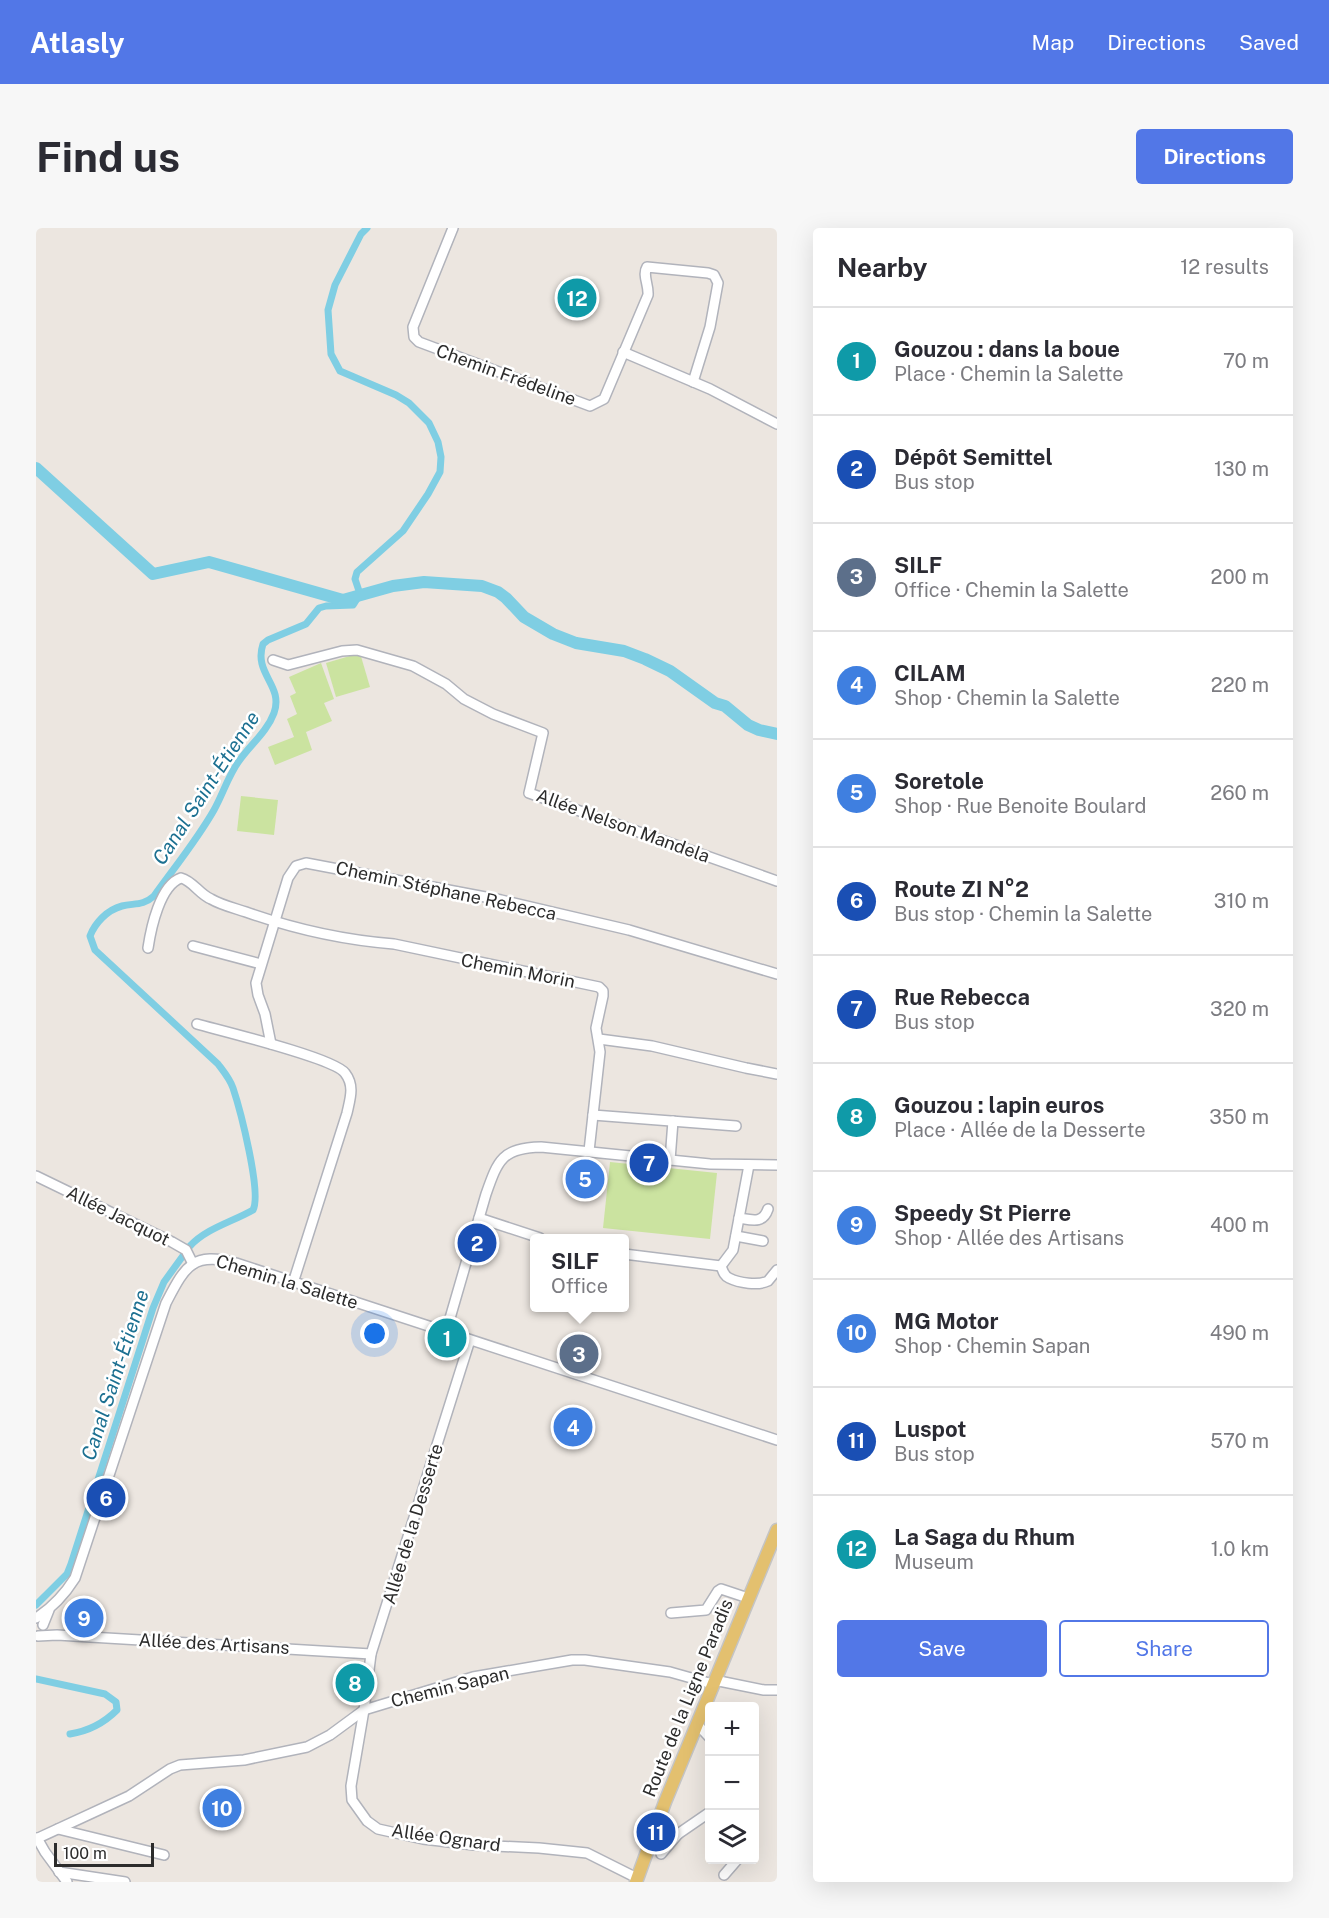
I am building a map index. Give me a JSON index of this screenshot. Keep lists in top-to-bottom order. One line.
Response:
{"streets":{"main road":["Route de la Ligne Paradis"],"street":["Chemin Frédeline","Allée Nelson Mandela","Chemin Stéphane Rebecca","Chemin Morin","Allée Jacquot","Chemin la Salette","Allée de la Desserte","Allée des Artisans","Chemin Sapan","Allée Ognard"]},"crossings":[["Chemin Stéphane Rebecca","Chemin Morin"],["Allée Jacquot","Chemin la Salette"],["Chemin la Salette","Allée de la Desserte"],["Chemin la Salette","Allée des Artisans"],["Allée de la Desserte","Allée des Artisans"],["Allée de la Desserte","Chemin Sapan"],["Allée de la Desserte","Allée Ognard"],["Chemin Sapan","Route de la Ligne Paradis"],["Chemin Sapan","Allée Ognard"],["Route de la Ligne Paradis","Allée Ognard"]],"water":["Canal Saint-Étienne"],"scale_bar":"100 m","page":{"header":"Atlasly","nav":["Map","Directions","Saved"],"buttons":["Directions",["Save","Share"]],"title":"Find us","heading":["Nearby","12 results"],"pins":["12","7","5","2","1","3","4","6","9","8","10","11"],"list":[{"mark":"1","name":"Gouzou : dans la boue","note":"Place · Chemin la Salette","value":"70 m"},{"mark":"2","name":"Dépôt Semittel","note":"Bus stop","value":"130 m"},{"mark":"3","name":"SILF","note":"Office · Chemin la Salette","value":"200 m"},{"mark":"4","name":"CILAM","note":"Shop · Chemin la Salette","value":"220 m"},{"mark":"5","name":"Soretole","note":"Shop · Rue Benoite Boulard","value":"260 m"},{"mark":"6","name":"Route ZI N°2","note":"Bus stop · Chemin la Salette","value":"310 m"},{"mark":"7","name":"Rue Rebecca","note":"Bus stop","value":"320 m"},{"mark":"8","name":"Gouzou : lapin euros","note":"Place · Allée de la Desserte","value":"350 m"},{"mark":"9","name":"Speedy St Pierre","note":"Shop · Allée des Artisans","value":"400 m"},{"mark":"10","name":"MG Motor","note":"Shop · Chemin Sapan","value":"490 m"},{"mark":"11","name":"Luspot","note":"Bus stop","value":"570 m"},{"mark":"12","name":"La Saga du Rhum","note":"Museum","value":"1.0 km"}],"popup":["SILF","Office"],"map_buttons":["+","−"],"scale":"100 m"}}
